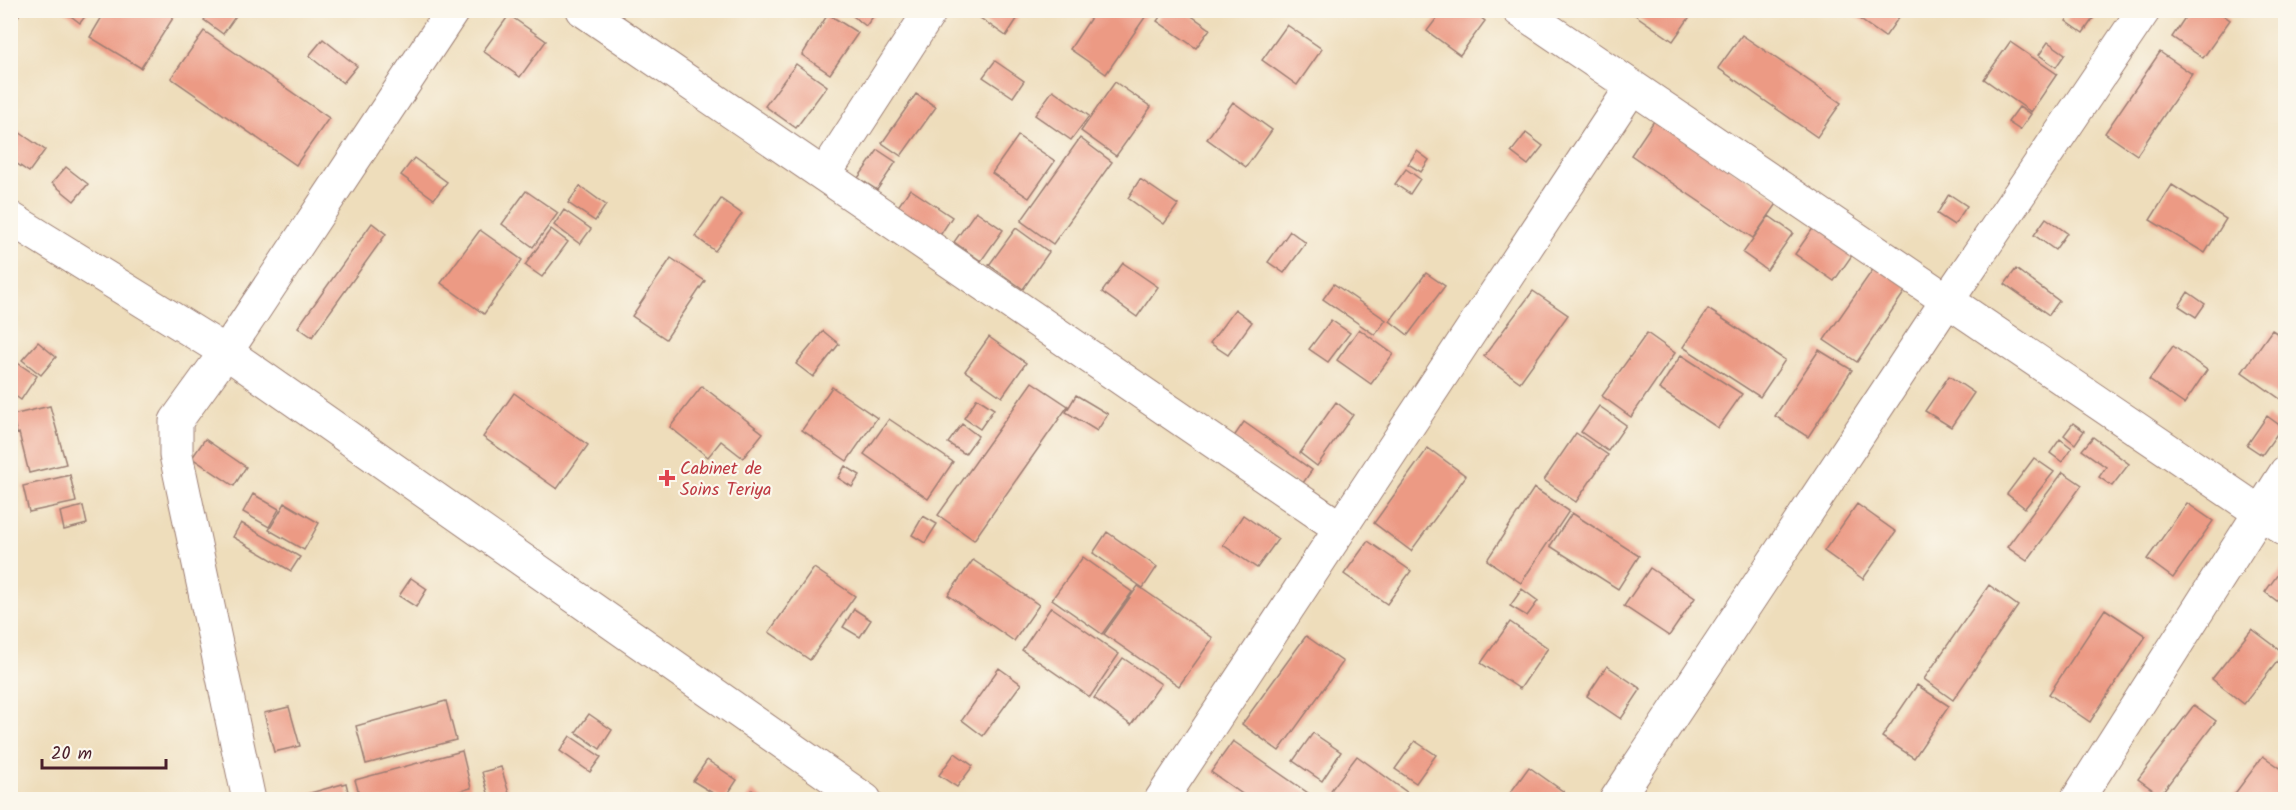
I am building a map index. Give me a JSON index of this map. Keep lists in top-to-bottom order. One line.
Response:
{"places":{"health":["Cabinet de Soins Teriya"]},"scale_bar":"20 m"}
